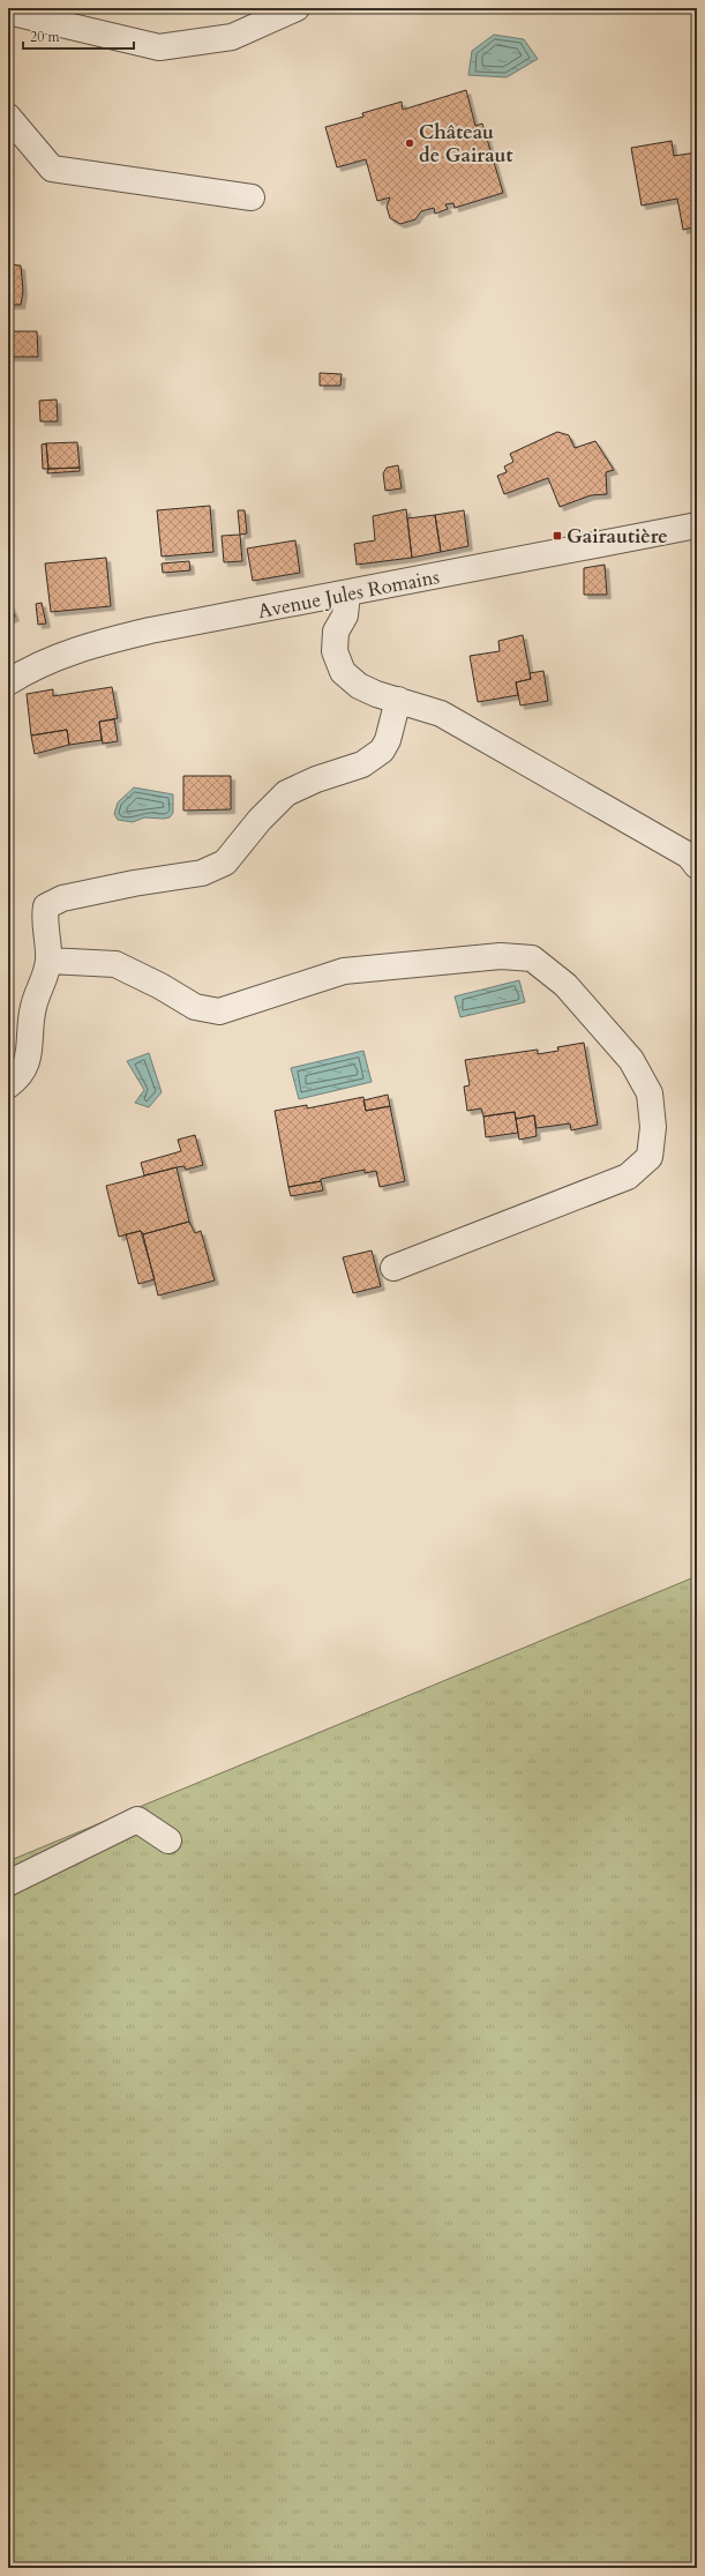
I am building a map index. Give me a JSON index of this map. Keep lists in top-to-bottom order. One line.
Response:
{"streets":{"street":["Avenue Jules Romains"]},"places":{"other":["Château de Gairaut"],"transit":["Gairautière"]},"scale_bar":"20 m"}
